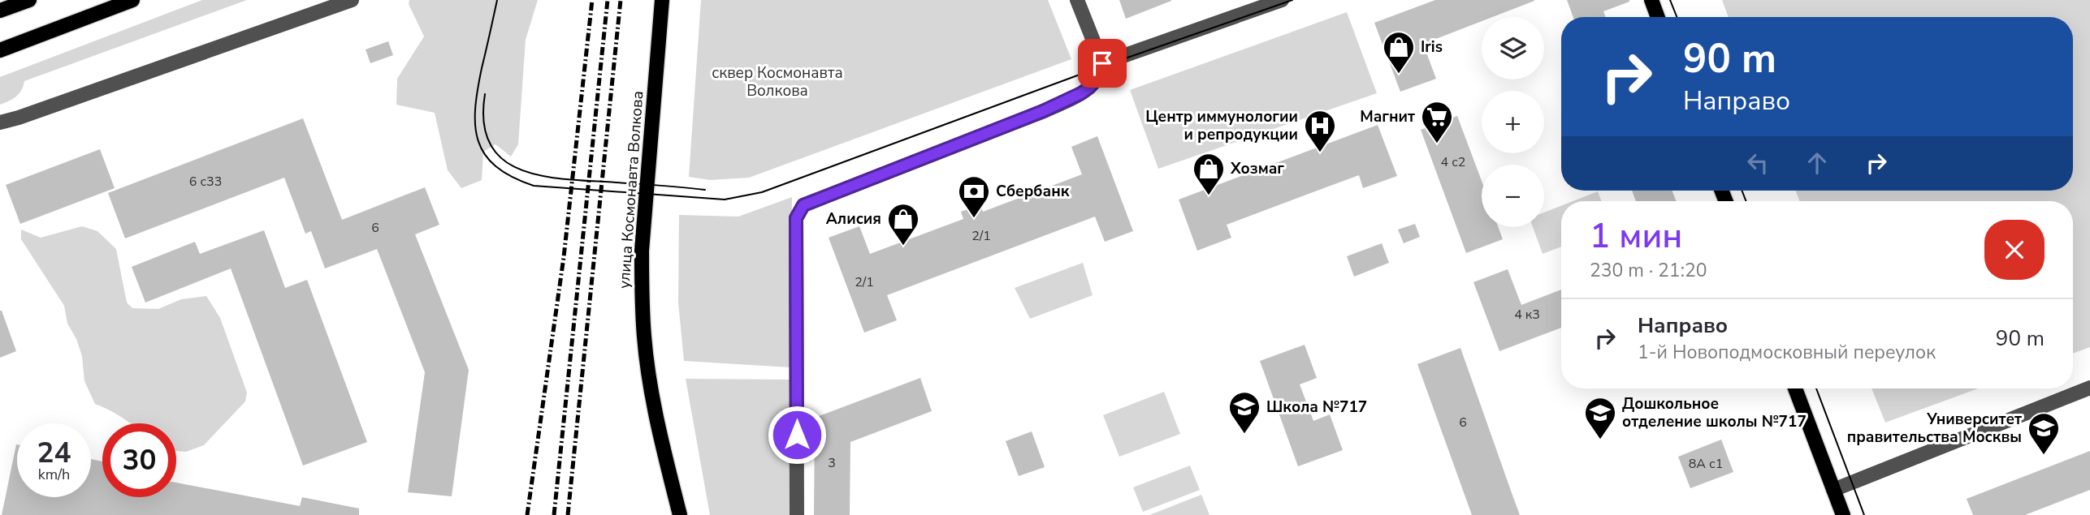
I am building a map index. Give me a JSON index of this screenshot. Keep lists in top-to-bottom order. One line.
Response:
{"streets":{"main road":["улица Космонавта Волкова"]},"parks":["сквер Космонавта Волкова"],"places":{"shop":["Iris","Хозмаг","Алисия"],"supermarket":["Магнит"],"hospital":["Центр иммунологии и репродукции"],"bank":["Сбербанк"],"school or university":["Школа №717","Дошкольное отделение школы №717","Университет правительства Москвы"]},"house_numbers":["4 с2","6 с33","6","2/1","2/1","4 к3","6","3","8А с1"],"page":{"map_buttons":["+","−"],"turn":["90 m","Направо"],"heading":["1 мин","230 m · 21:20"],"list":[{"name":"Направо","note":"1-й Новоподмосковный переулок","value":"90 m"}],"speed":"24 km/h","limit":"30"}}
